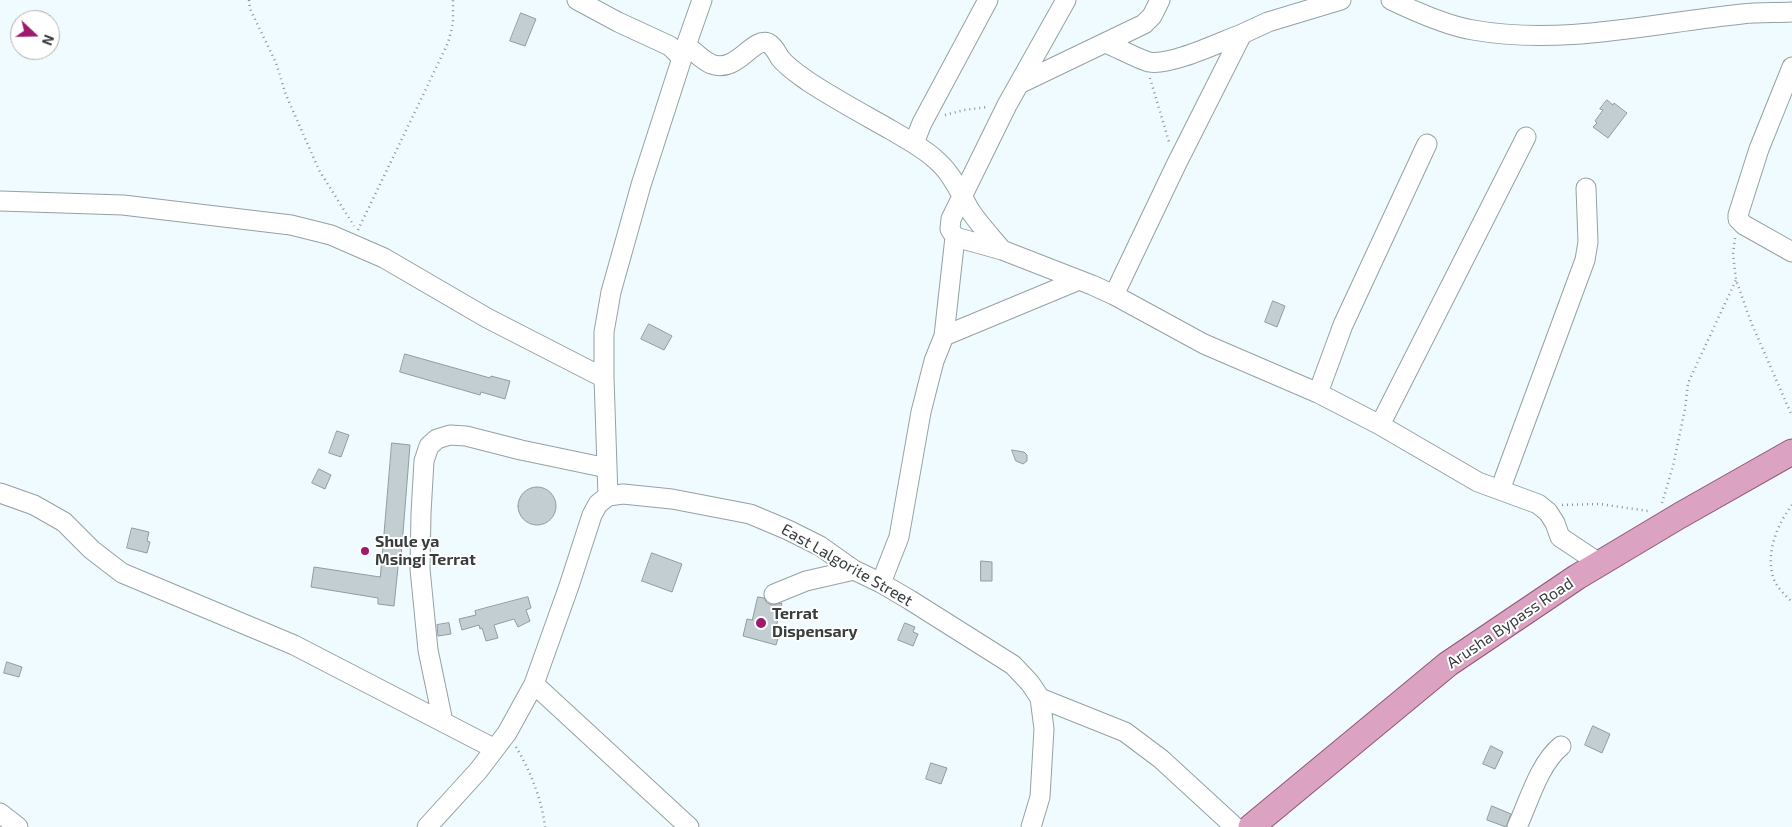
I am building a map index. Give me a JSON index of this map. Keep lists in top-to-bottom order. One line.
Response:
{"streets":{"main road":["Arusha Bypass Road"],"street":["East Lalgorite Street"]},"places":["Shule ya Msingi Terrat","Terrat Dispensary"],"north":"right"}
